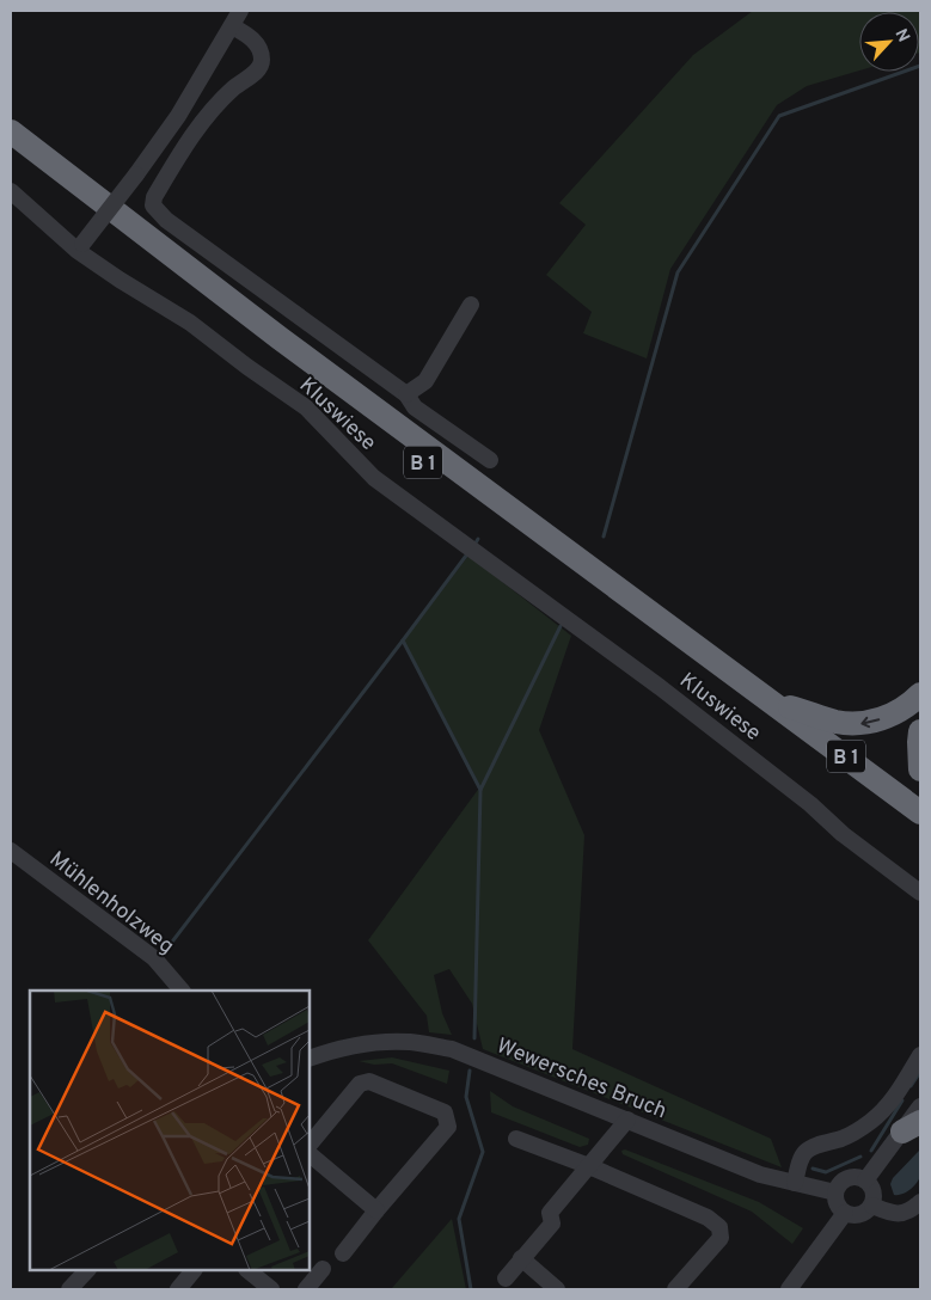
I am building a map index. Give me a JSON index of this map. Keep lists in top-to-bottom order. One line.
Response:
{"streets":{"highway":["B 1"],"street":["Kluswiese","Mühlenholzweg","Wewersches Bruch"]},"north":"top right"}
